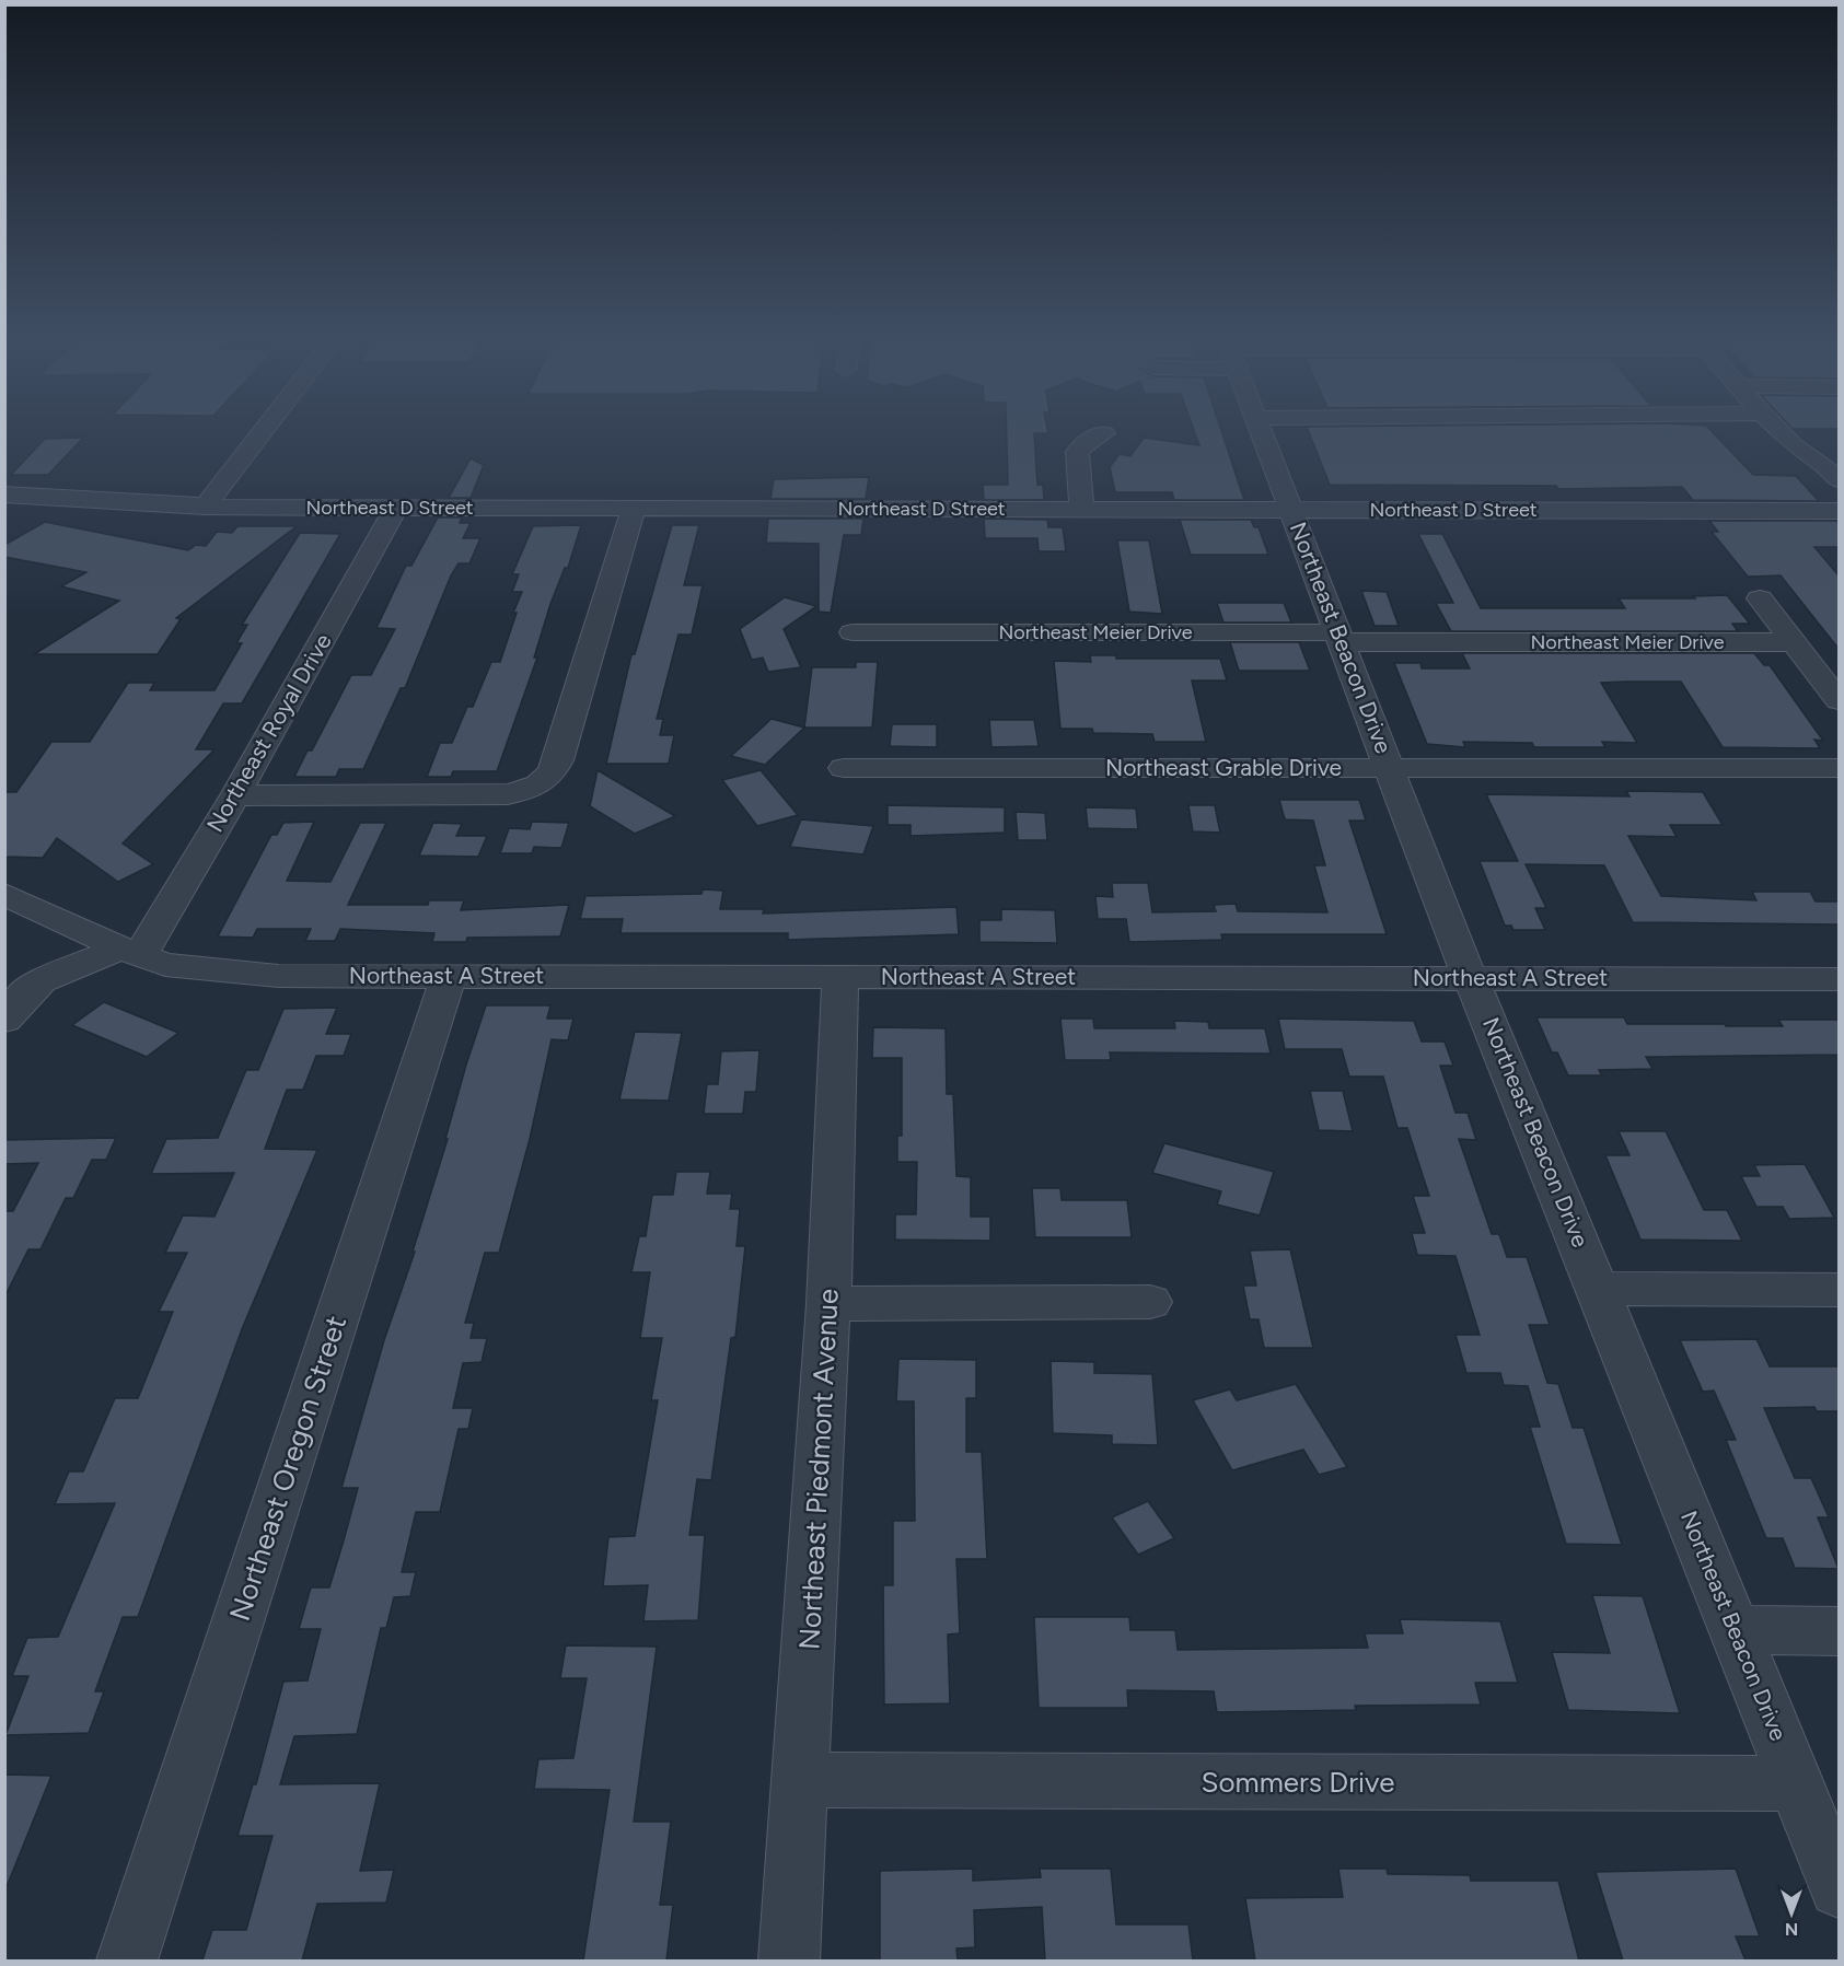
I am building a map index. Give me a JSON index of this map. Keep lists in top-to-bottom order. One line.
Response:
{"streets":{"street":["Northeast D Street","Northeast Meier Drive","Northeast Beacon Drive","Northeast Royal Drive","Northeast Grable Drive","Northeast A Street","Northeast Oregon Street","Northeast Piedmont Avenue","Sommers Drive"]},"crossings":[["Northeast D Street","Northeast Beacon Drive"],["Northeast D Street","Northeast Royal Drive"],["Northeast Meier Drive","Northeast Beacon Drive"],["Northeast Beacon Drive","Northeast Grable Drive"],["Northeast Beacon Drive","Northeast A Street"],["Northeast Beacon Drive","Sommers Drive"],["Northeast Royal Drive","Northeast A Street"],["Northeast A Street","Northeast Oregon Street"],["Northeast A Street","Northeast Piedmont Avenue"],["Northeast Piedmont Avenue","Sommers Drive"]],"north":"bottom"}
